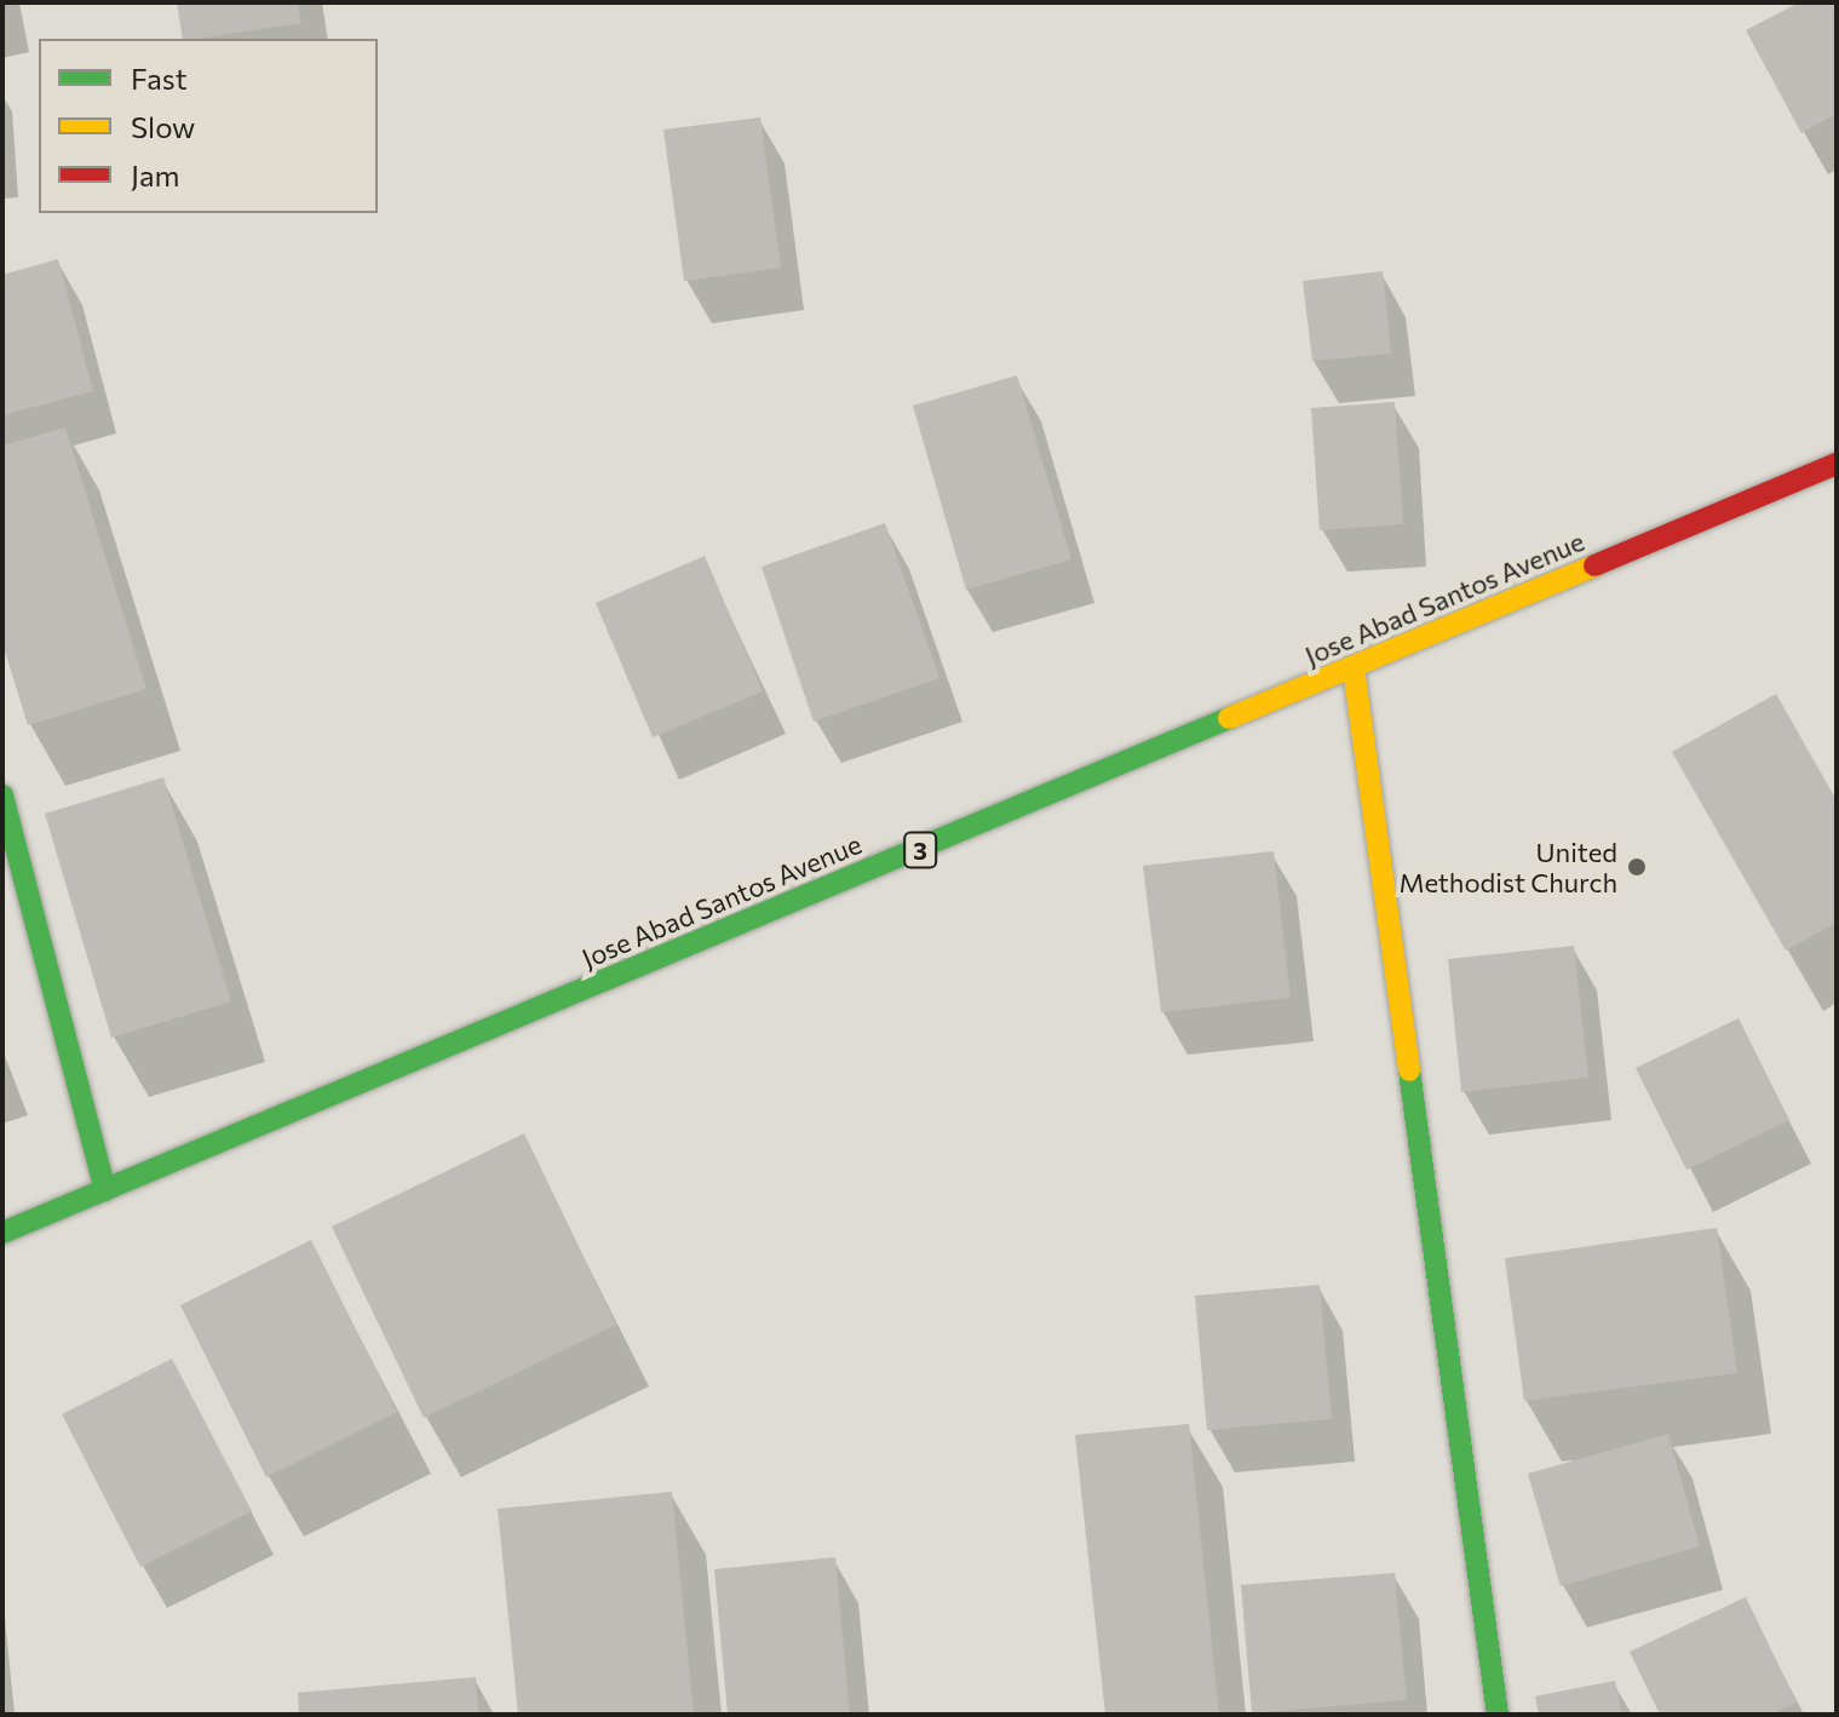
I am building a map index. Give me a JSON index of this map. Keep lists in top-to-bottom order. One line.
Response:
{"streets":{"main road":["Jose Abad Santos Avenue","3"]},"places":["United Methodist Church"],"legend":["Fast","Slow","Jam"]}
